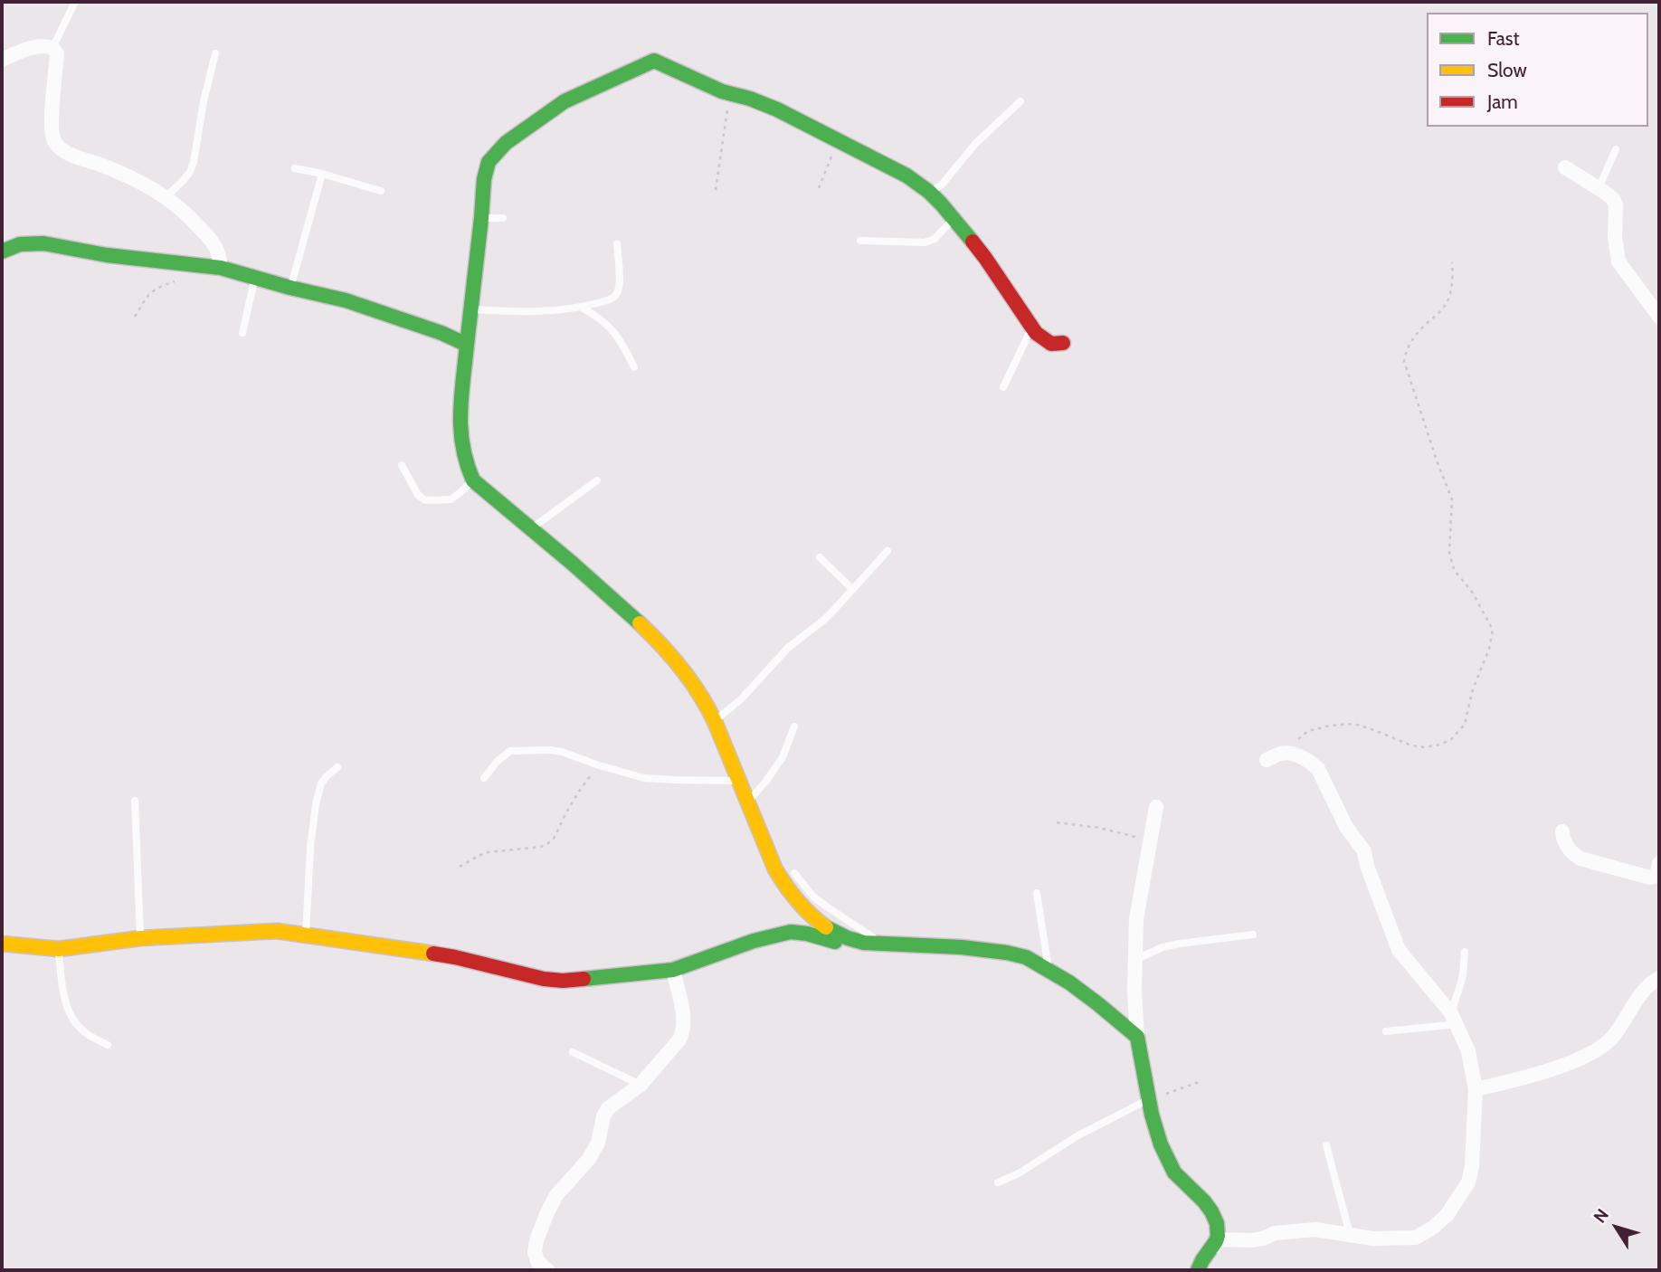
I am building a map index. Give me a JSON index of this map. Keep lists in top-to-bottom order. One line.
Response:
{"legend":["Fast","Slow","Jam"],"north":"top left"}
